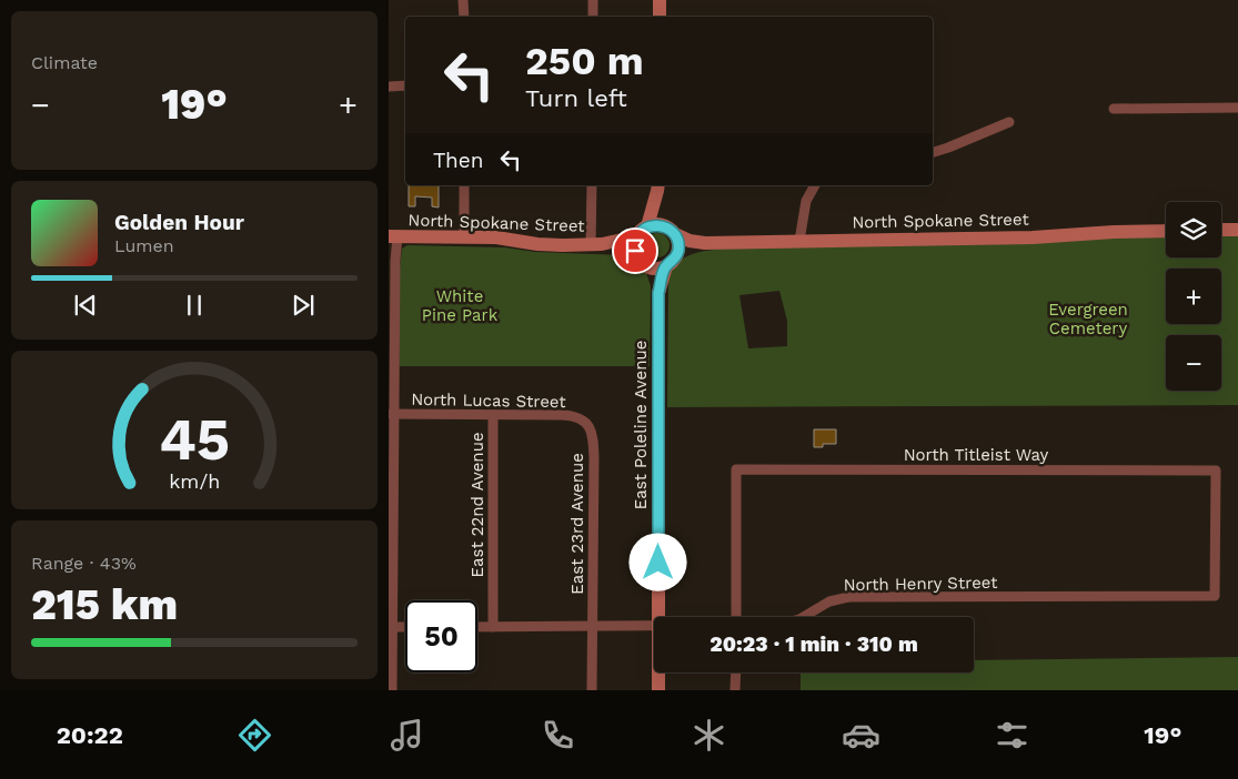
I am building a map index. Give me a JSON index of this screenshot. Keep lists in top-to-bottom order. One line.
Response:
{"streets":{"main road":["North Spokane Street","East Poleline Avenue"],"street":["North Lucas Street","North Titleist Way","East 22nd Avenue","East 23rd Avenue","North Henry Street"]},"crossings":[["North Spokane Street","East Poleline Avenue"],["North Lucas Street","East 22nd Avenue"],["North Lucas Street","East 23rd Avenue"],["North Titleist Way","North Henry Street"],["East 22nd Avenue","North Henry Street"],["East 23rd Avenue","North Henry Street"]],"parks":["White Pine Park","Evergreen Cemetery"],"page":{"tile":["Climate",["Range · 43%","215 km"]],"turn":["250 m","Turn left"],"heat":["−","19°","+"],"then":"Then","song":["Golden Hour","Lumen"],"map_buttons":["+","−"],"limit":"50","trip":"20:23 · 1 min · 310 m","tabs":["20:22","19°"],"gauge":["45","km/h"]}}
